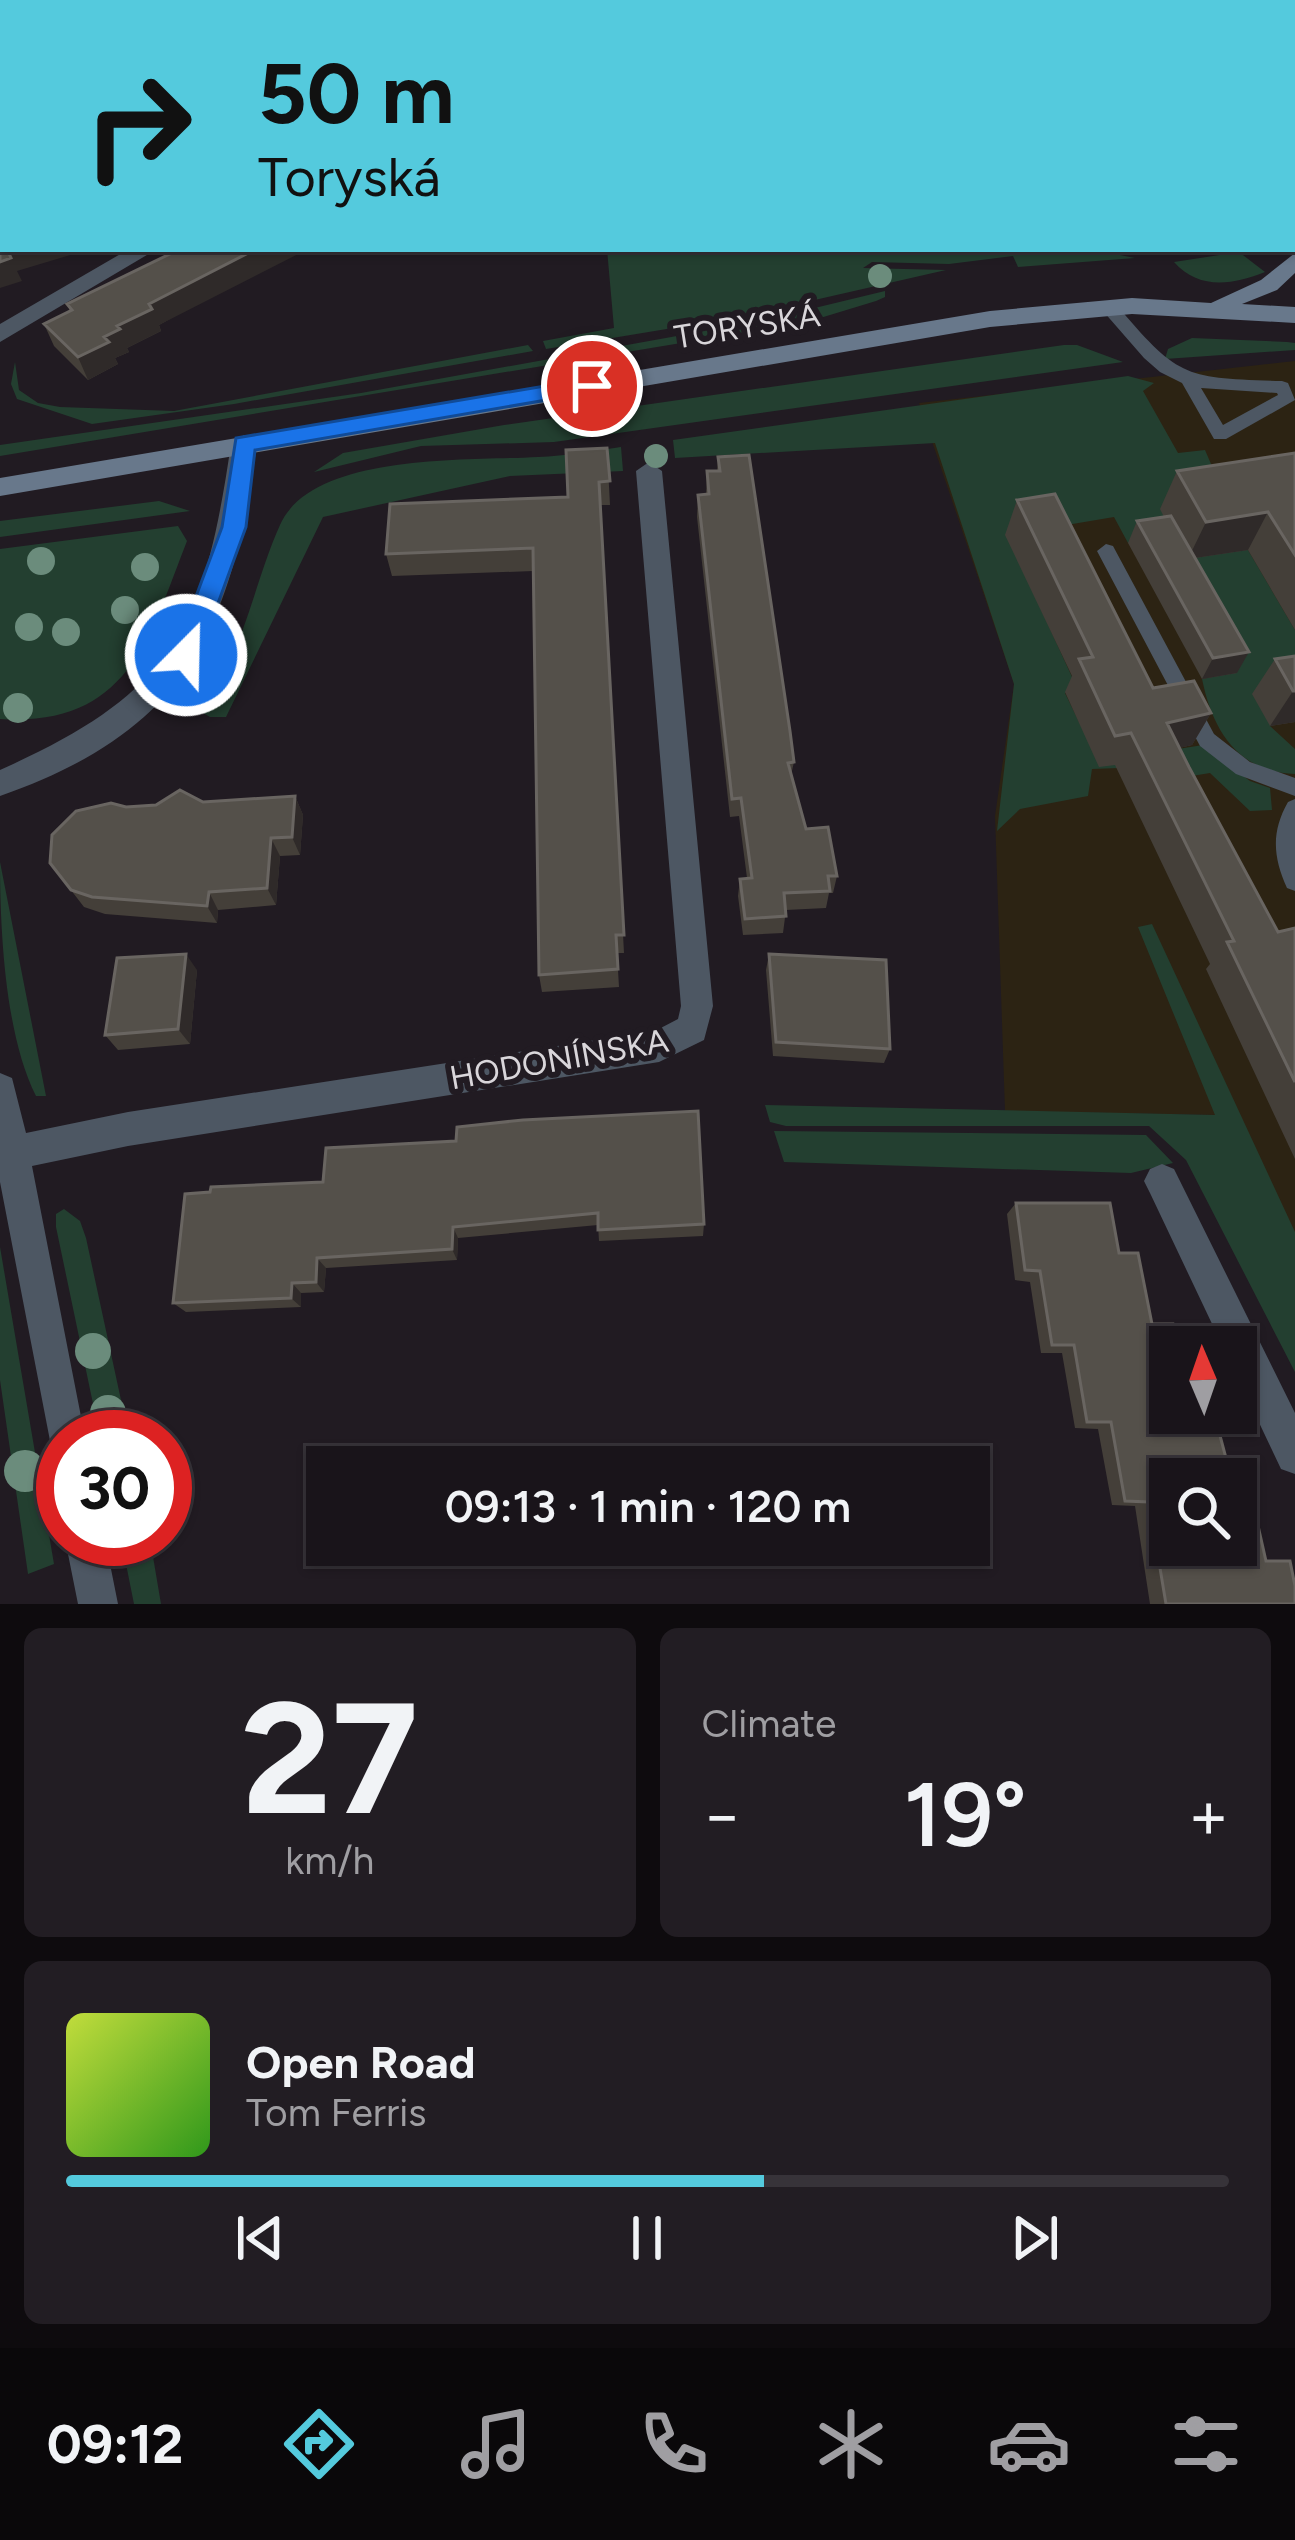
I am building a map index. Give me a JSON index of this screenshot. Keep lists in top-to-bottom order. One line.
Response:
{"streets":{"street":["TORYSKÁ","HODONÍNSKA"]},"north":"top","page":{"turn":["50 m","Toryská"],"limit":"30","trip":"09:13 · 1 min · 120 m","tile":[["27","km/h"],"Climate"],"heat":["−","19°","+"],"song":["Open Road","Tom Ferris"],"tabs":"09:12"}}
